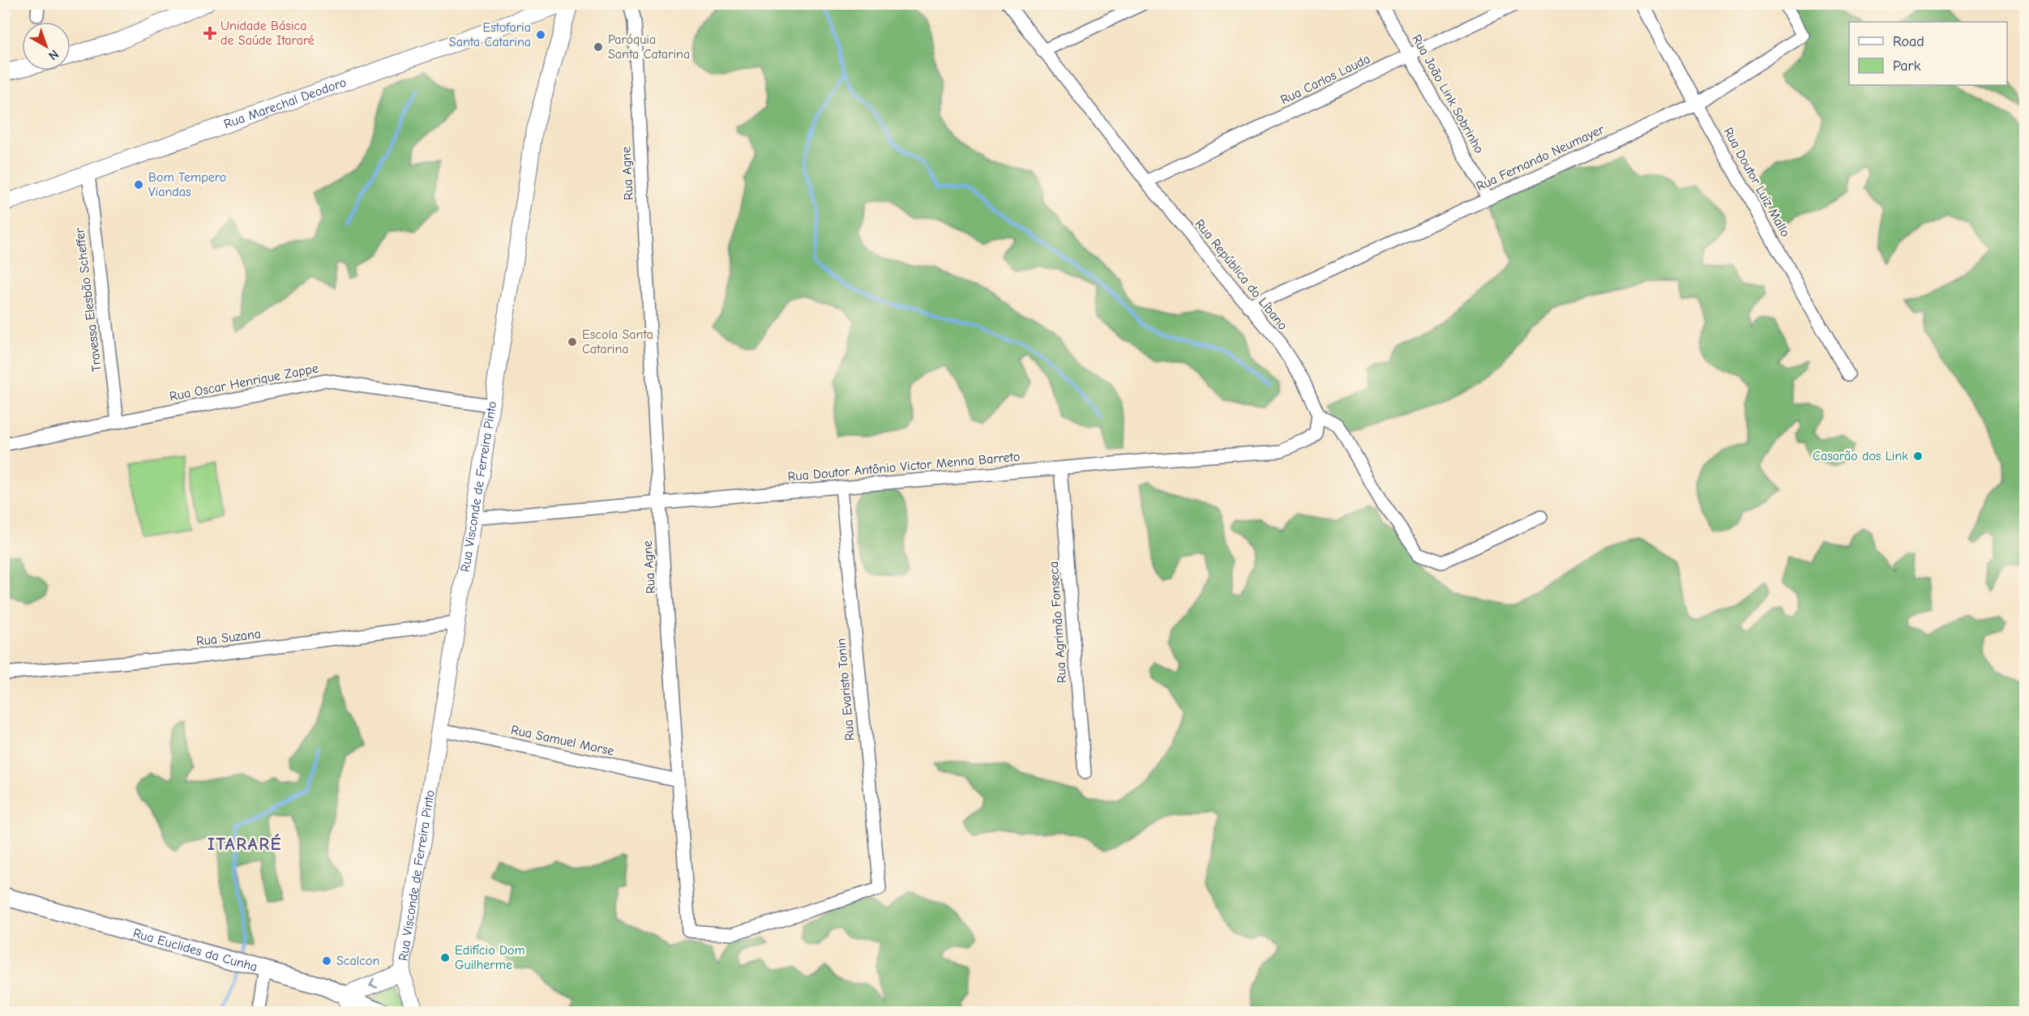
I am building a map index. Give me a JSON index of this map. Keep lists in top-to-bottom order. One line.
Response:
{"streets":{"main road":["Rua Euclides da Cunha"],"street":["Rua Carlos Lauda","Rua João Link Sobrinho","Rua Marechal Deodoro","Rua Fernando Neumayer","Rua Agne","Rua Doutor Luiz Mallo","Rua República do Líbano","Travessa Elesbão Scheffer","Rua Oscar Henrique Zappe","Rua Doutor Antônio Victor Menna Barreto","Rua Visconde de Ferreira Pinto","Rua Agrimão Fonseca","Rua Suzana","Rua Evaristo Tonin","Rua Samuel Morse"]},"crossings":[["Rua Carlos Lauda","Rua João Link Sobrinho"],["Rua Carlos Lauda","Rua República do Líbano"],["Rua João Link Sobrinho","Rua Fernando Neumayer"],["Rua Marechal Deodoro","Travessa Elesbão Scheffer"],["Rua Marechal Deodoro","Rua Visconde de Ferreira Pinto"],["Rua Fernando Neumayer","Rua Doutor Luiz Mallo"],["Rua Fernando Neumayer","Rua República do Líbano"],["Rua Agne","Rua Doutor Antônio Victor Menna Barreto"],["Rua Agne","Rua Evaristo Tonin"],["Rua Agne","Rua Samuel Morse"],["Rua República do Líbano","Rua Doutor Antônio Victor Menna Barreto"],["Travessa Elesbão Scheffer","Rua Oscar Henrique Zappe"],["Rua Oscar Henrique Zappe","Rua Visconde de Ferreira Pinto"],["Rua Doutor Antônio Victor Menna Barreto","Rua Visconde de Ferreira Pinto"],["Rua Doutor Antônio Victor Menna Barreto","Rua Agrimão Fonseca"],["Rua Doutor Antônio Victor Menna Barreto","Rua Evaristo Tonin"],["Rua Visconde de Ferreira Pinto","Rua Suzana"],["Rua Visconde de Ferreira Pinto","Rua Samuel Morse"],["Rua Visconde de Ferreira Pinto","Rua Euclides da Cunha"]],"districts":["ITARARÉ"],"places":{"health":["Unidade Básica de Saúde Itararé"],"other":["Estofaria Santa Catarina","Paróquia Santa Catarina","Bom Tempero Viandas","Escola Santa Catarina","Casarão dos Link","Edifício Dom Guilherme","Scalcon"]},"legend":["Road","Park"],"north":"bottom right"}
